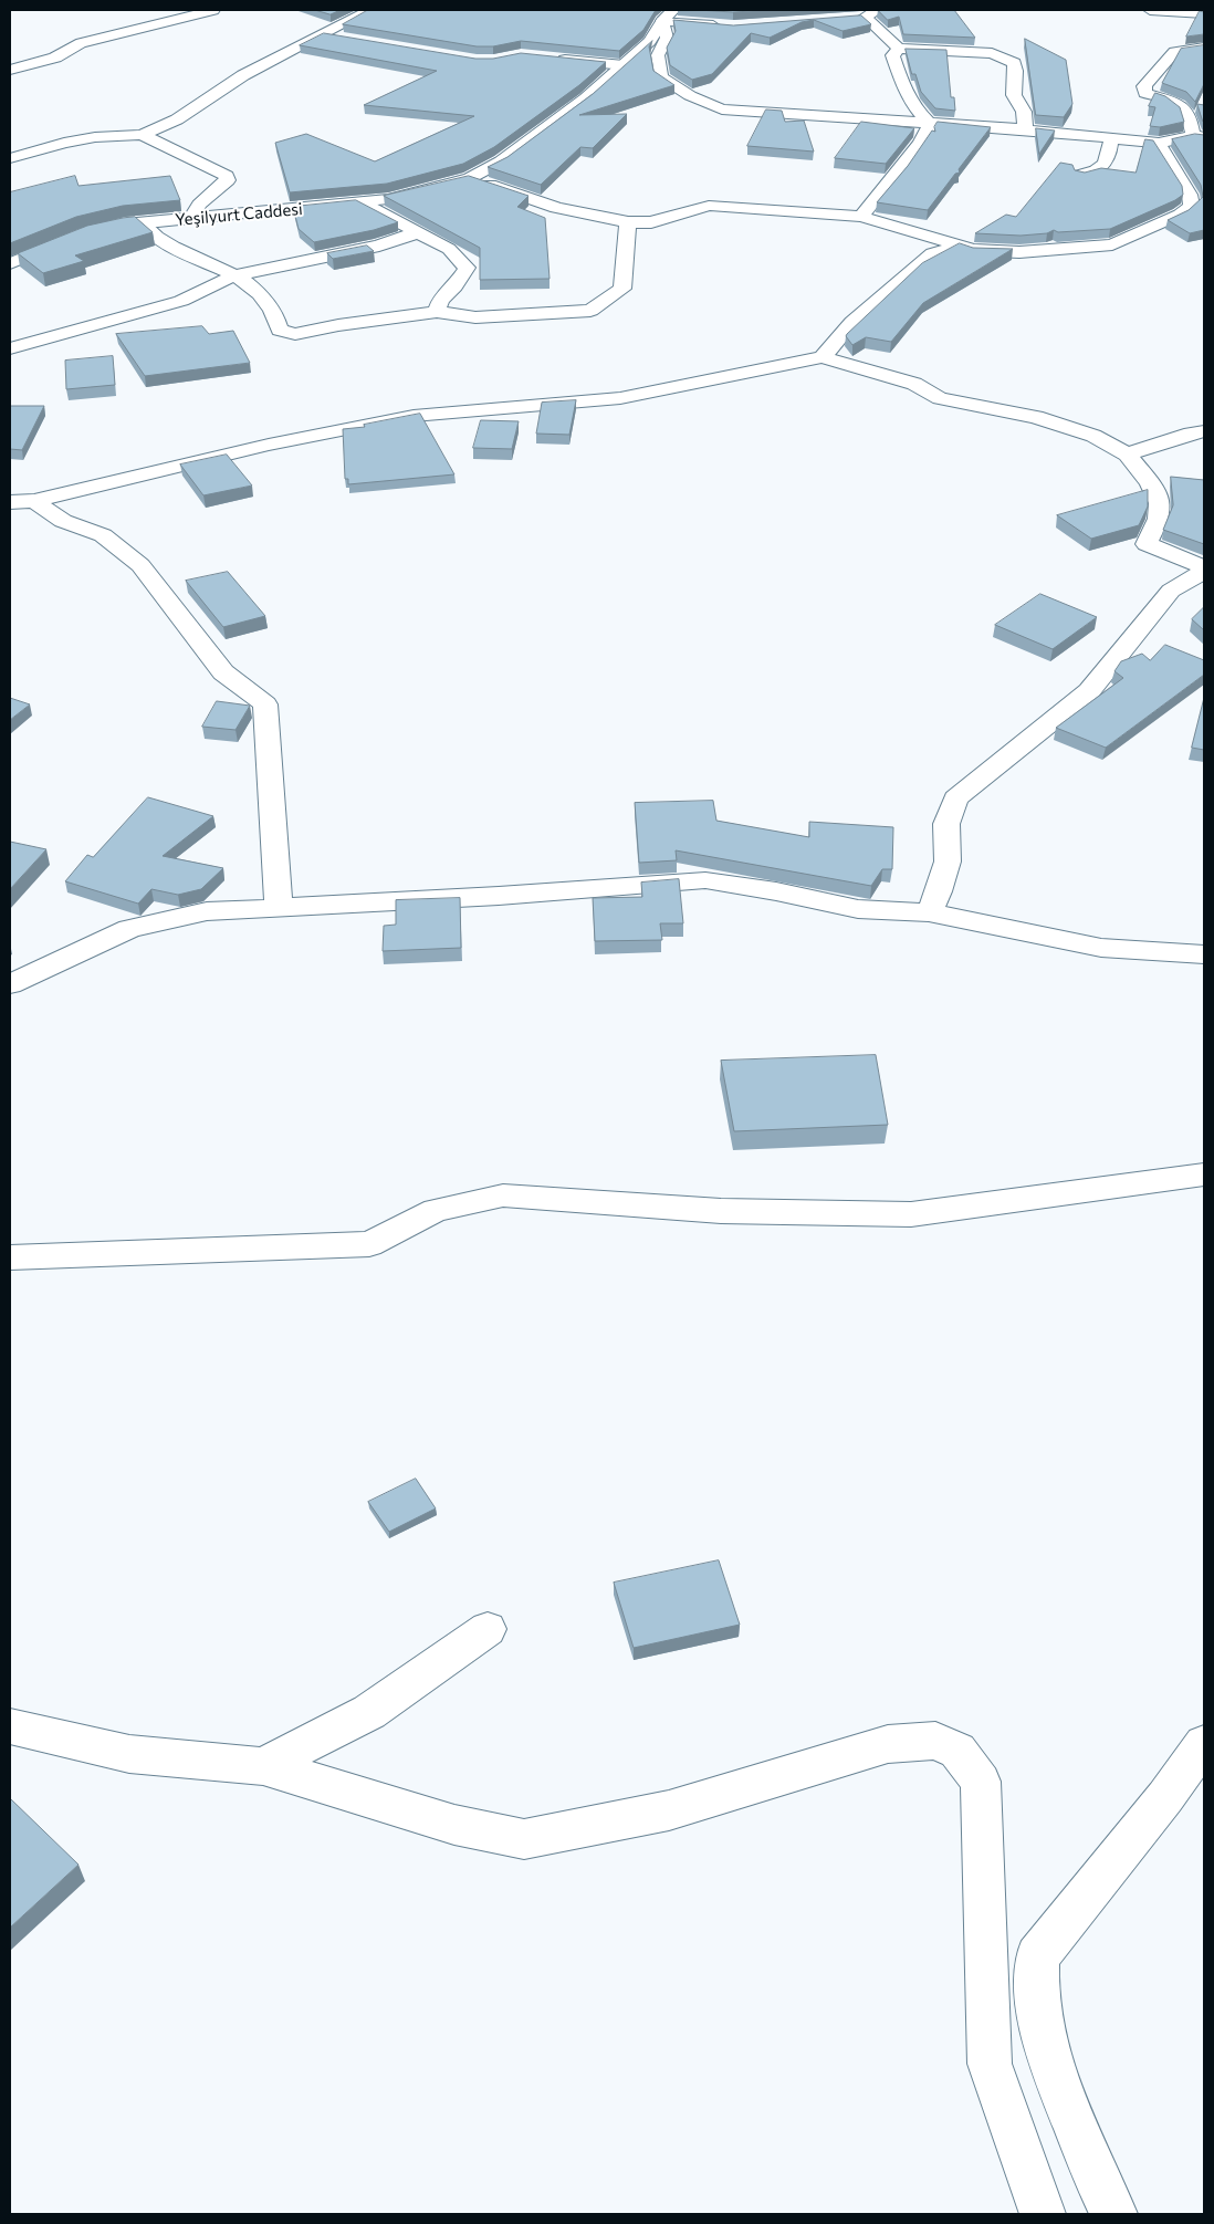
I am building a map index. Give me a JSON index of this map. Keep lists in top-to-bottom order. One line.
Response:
{"streets":{"street":["Yeşilyurt Caddesi"]}}
